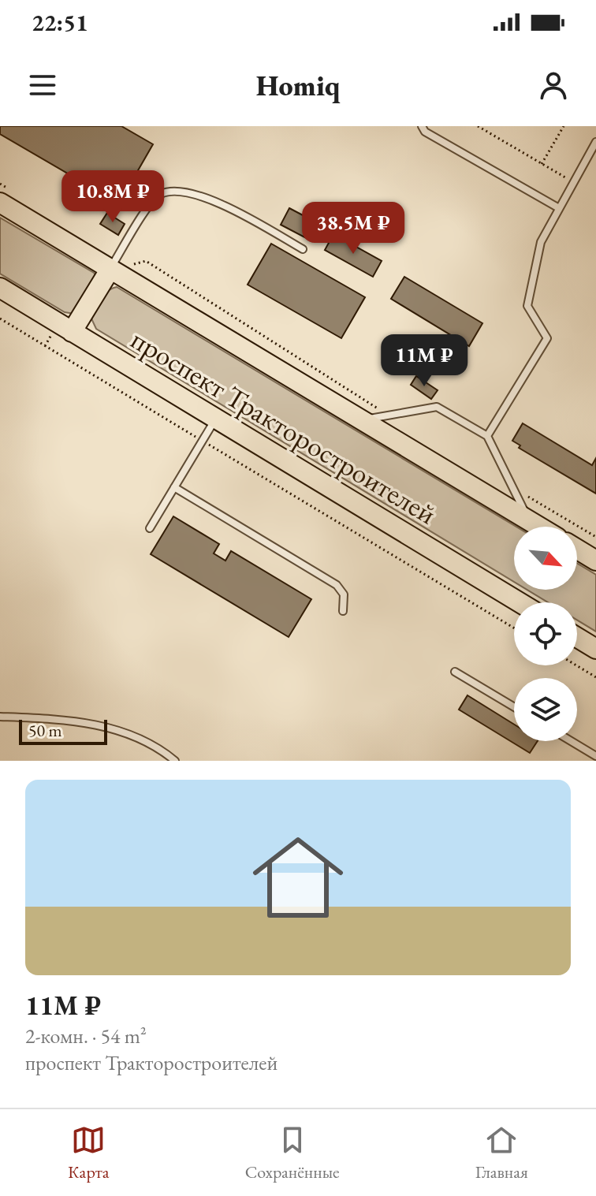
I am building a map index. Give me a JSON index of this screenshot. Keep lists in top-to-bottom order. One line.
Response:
{"streets":{"main road":["проспект Тракторостроителей"]},"scale_bar":"50 m","north":"bottom right","page":{"status":"22:51","header":"Homiq","price":["10.8M ₽","38.5M ₽","11M ₽"],"scale":"50 m","list":[{"name":"11M ₽","note":"2-комн. · 54 m² · проспект Тракторостроителей"}],"tabs":["Карта","Сохранённые","Главная"]}}
